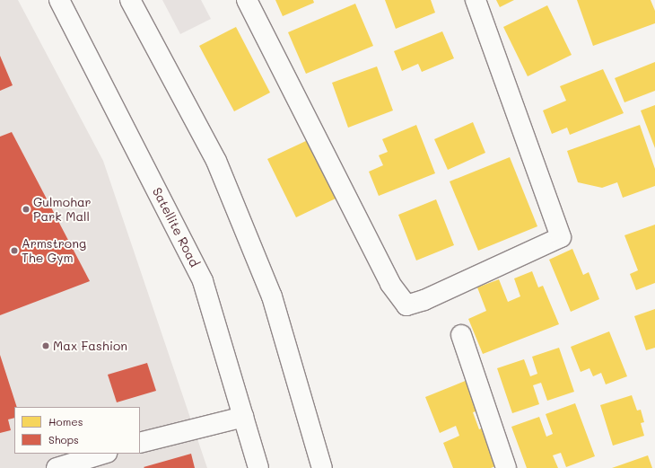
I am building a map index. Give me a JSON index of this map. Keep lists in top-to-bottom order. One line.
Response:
{"streets":{"street":["Satellite Road"]},"places":["Gulmohar Park Mall","Armstrong The Gym","Max Fashion"],"legend":["Homes","Shops"]}
